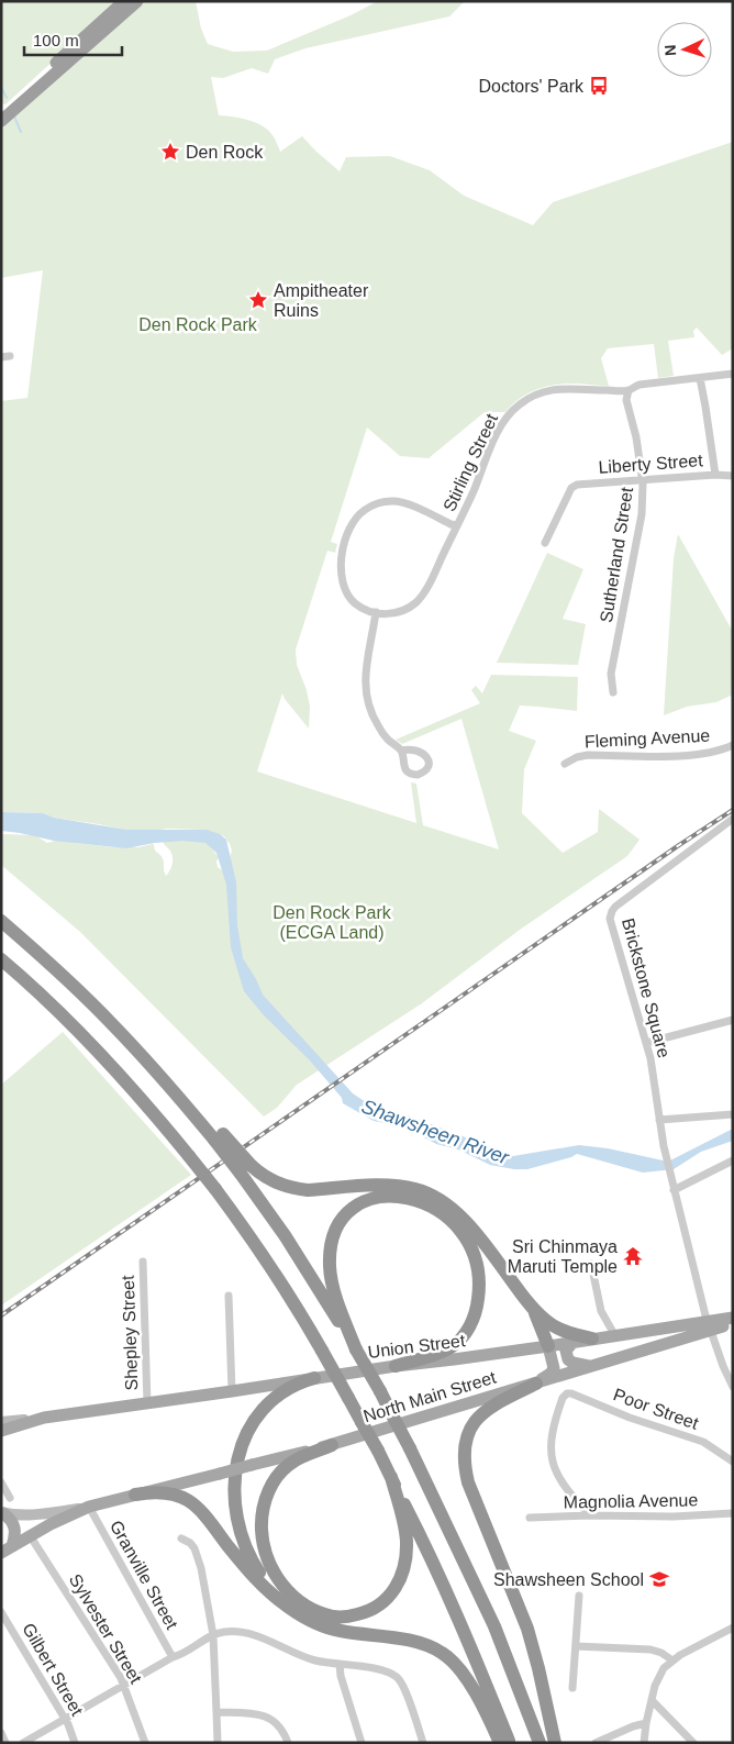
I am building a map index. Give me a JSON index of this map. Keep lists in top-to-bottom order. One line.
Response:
{"streets":{"main road":["Union Street","North Main Street"],"street":["Stirling Street","Liberty Street","Sutherland Street","Fleming Avenue","Brickstone Square","Shepley Street","Poor Street","Magnolia Avenue","Granville Street","Sylvester Street","Gilbert Street"]},"crossings":[["Stirling Street","Sutherland Street"],["Liberty Street","Sutherland Street"],["Brickstone Square","Union Street"],["Brickstone Square","North Main Street"],["Shepley Street","Union Street"],["Union Street","North Main Street"],["North Main Street","Granville Street"],["North Main Street","Sylvester Street"],["Poor Street","Magnolia Avenue"]],"water":["Shawsheen River"],"parks":["Den Rock Park","Den Rock Park (ECGA Land)"],"places":{"bus stop":["Doctors' Park"],"place":["Den Rock","Ampitheater Ruins"],"temple":["Sri Chinmaya Maruti Temple"],"school or university":["Shawsheen School"]},"scale_bar":"100 m","north":"left"}
